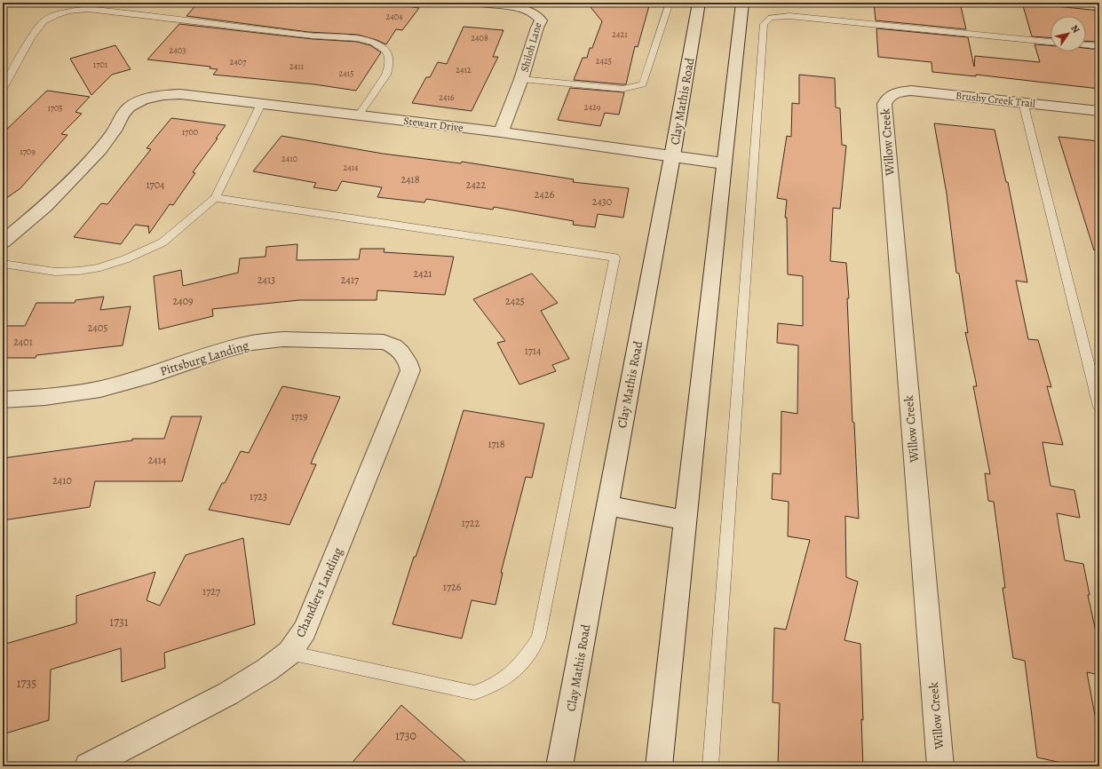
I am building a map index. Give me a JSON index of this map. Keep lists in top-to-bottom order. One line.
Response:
{"streets":{"street":["Shiloh Lane","Brushy Creek Trail","Clay Mathis Road","Stewart Drive","Willow Creek","Pittsburg Landing","Chandlers Landing"]},"crossings":[["Shiloh Lane","Stewart Drive"],["Brushy Creek Trail","Willow Creek"],["Clay Mathis Road","Stewart Drive"],["Pittsburg Landing","Chandlers Landing"]],"house_numbers":["2404","2421","2408","2403","2425","2407","1701","2411","2412","2415","2416","2429","1705","1700","1709","2410","2414","2418","1704","2422","2426","2430","2421","2413","2417","2409","2425","2405","2401","1714","1719","1718","2414","2410","1723","1722","1726","1727","1731","1735","1730"],"north":"top right"}
